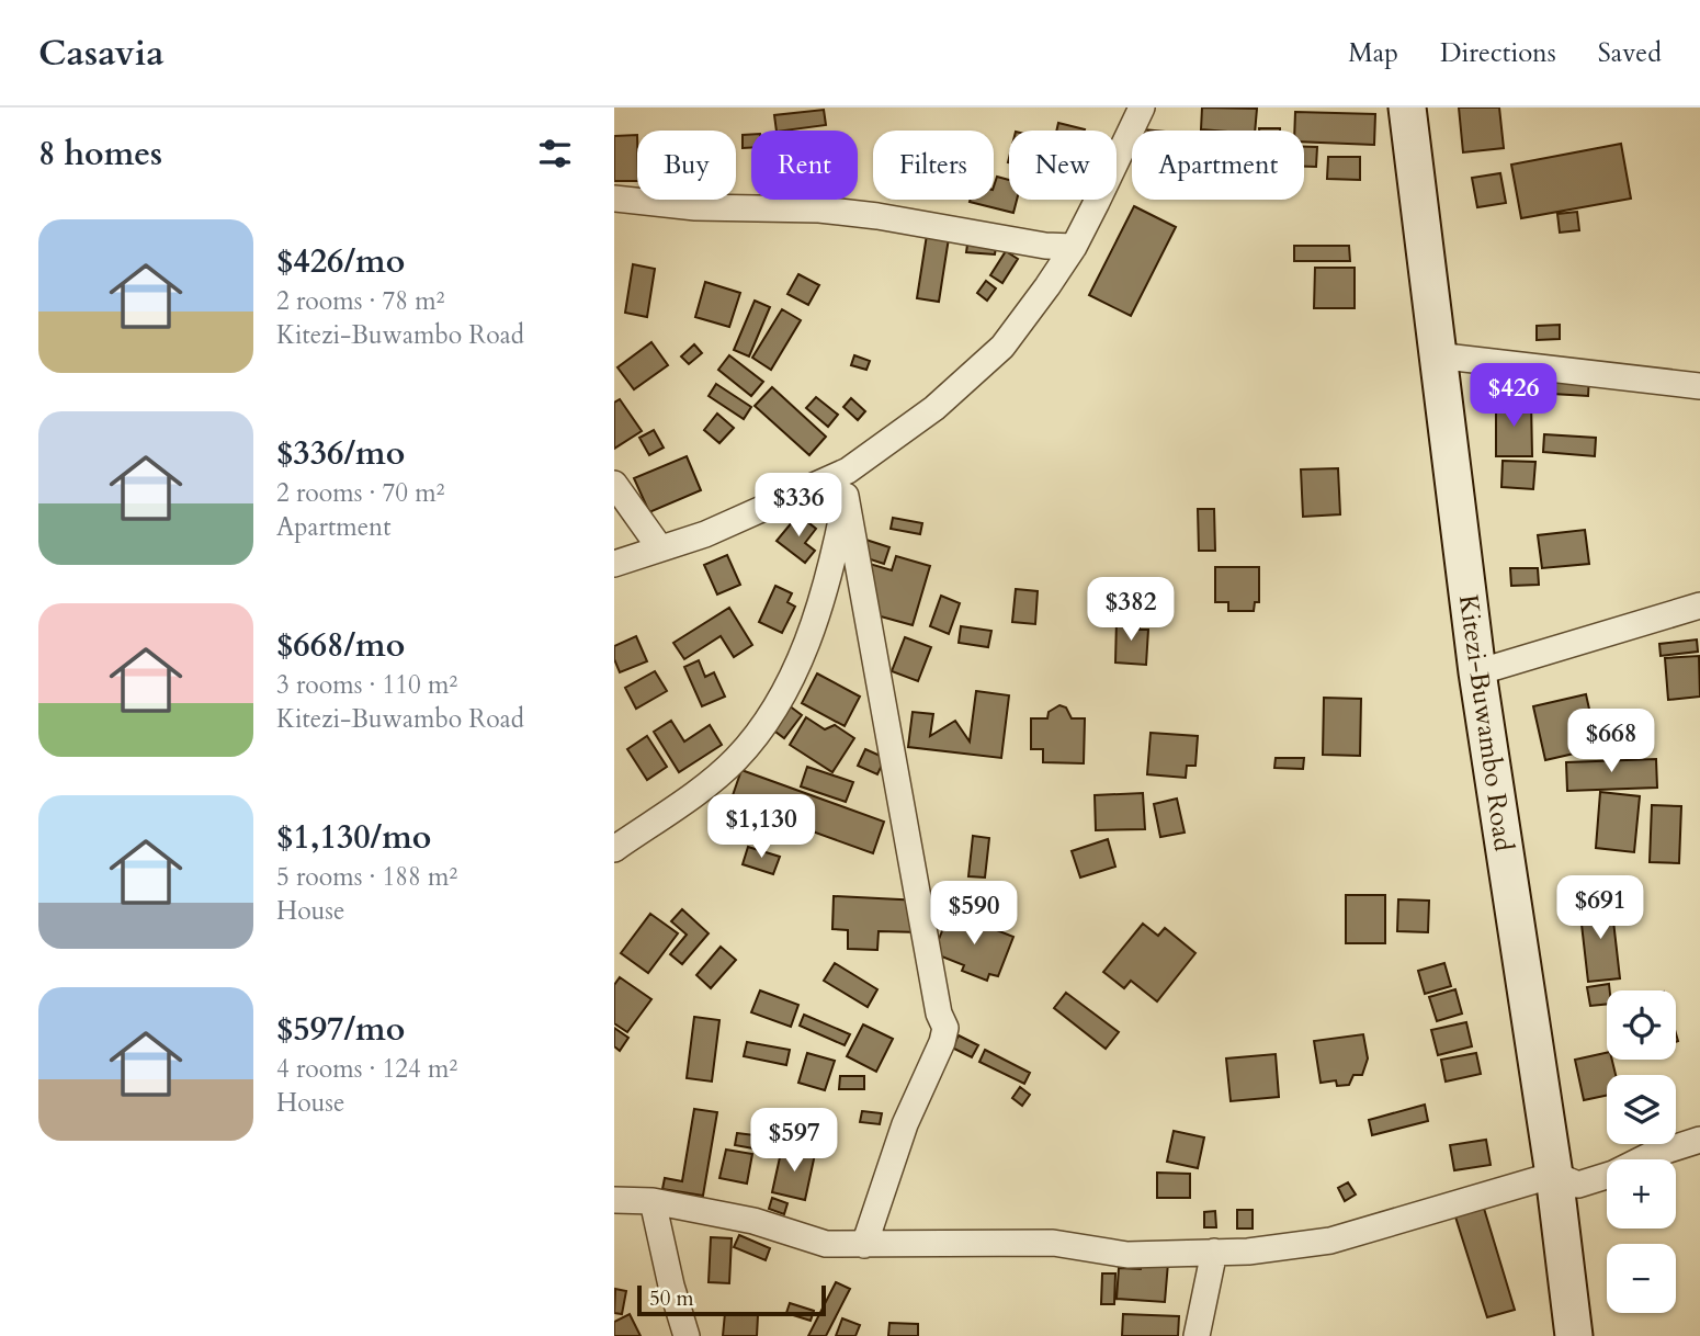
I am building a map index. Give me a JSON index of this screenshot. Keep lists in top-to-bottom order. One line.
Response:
{"streets":{"street":["Kitezi-Buwambo Road"]},"scale_bar":"50 m","page":{"header":"Casavia","nav":["Map","Directions","Saved"],"heading":"8 homes","chip":["Buy","Rent","Filters","New","Apartment"],"list":[{"name":"$426/mo","note":"2 rooms · 78 m² · Kitezi-Buwambo Road"},{"name":"$336/mo","note":"2 rooms · 70 m² · Apartment"},{"name":"$668/mo","note":"3 rooms · 110 m² · Kitezi-Buwambo Road"},{"name":"$1,130/mo","note":"5 rooms · 188 m² · House"},{"name":"$597/mo","note":"4 rooms · 124 m² · House"}],"price":["$426","$336","$382","$668","$1,130","$691","$590","$597"],"map_buttons":["+","−"],"scale":"50 m"}}
